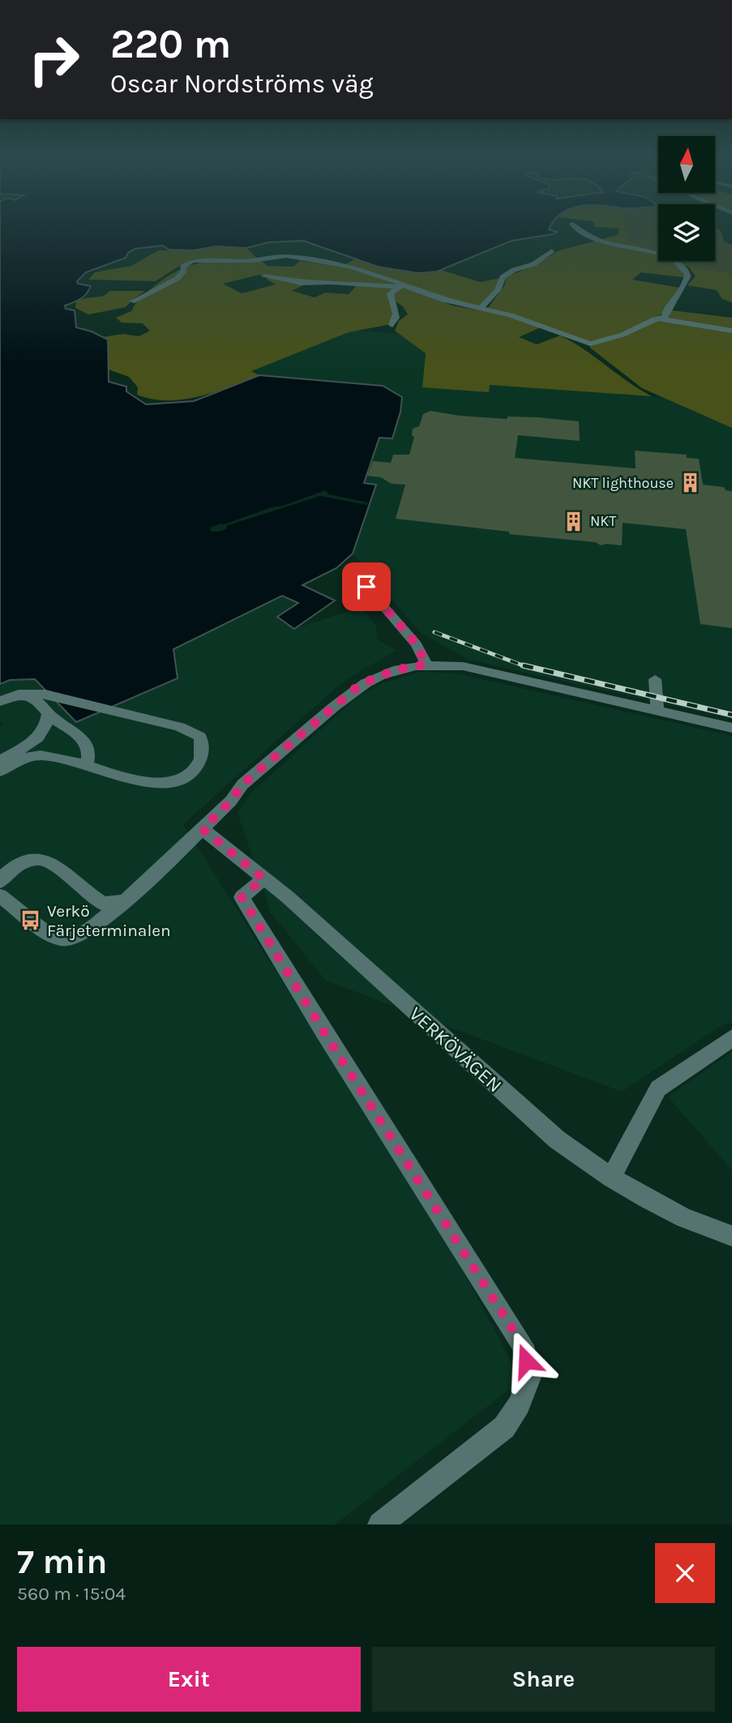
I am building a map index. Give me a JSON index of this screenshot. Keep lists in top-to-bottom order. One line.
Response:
{"streets":{"street":["VERKÖVÄGEN"]},"places":{"building":["NKT lighthouse","NKT"],"bus stop":["Verkö Färjeterminalen"]},"north":"top","page":{"turn":["220 m","Oscar Nordströms väg"],"heading":["7 min","560 m · 15:04"],"buttons":["Exit","Share"]}}
